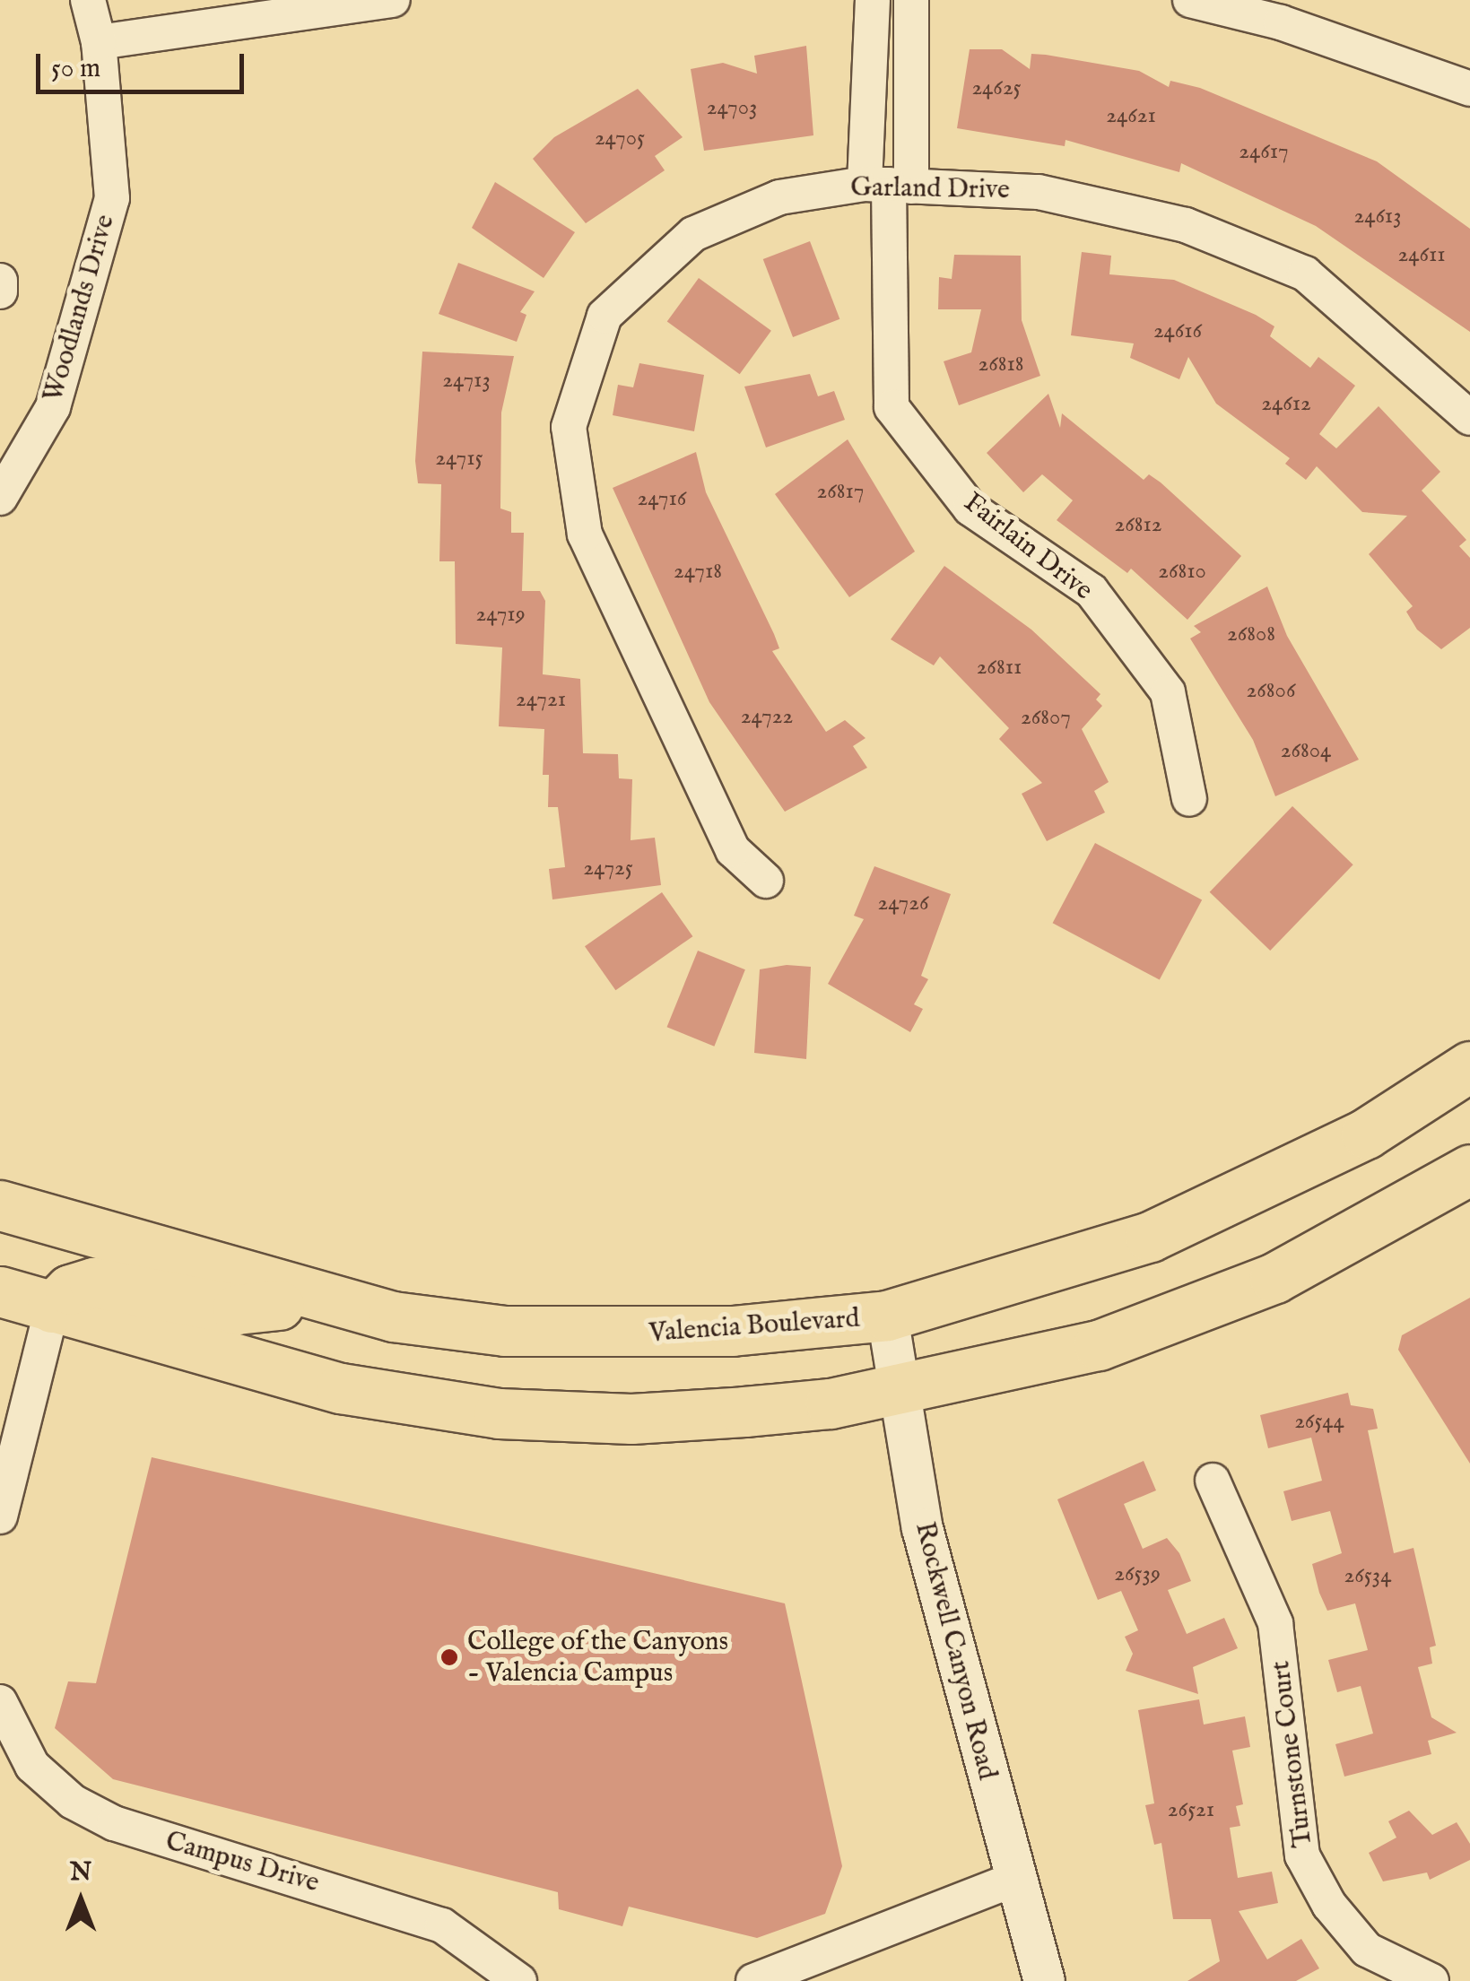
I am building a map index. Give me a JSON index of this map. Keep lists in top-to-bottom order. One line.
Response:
{"streets":{"main road":["Valencia Boulevard"],"street":["Garland Drive","Woodlands Drive","Fairlain Drive","Rockwell Canyon Road","Turnstone Court","Campus Drive"]},"crossings":[["Garland Drive","Fairlain Drive"],["Valencia Boulevard","Rockwell Canyon Road"]],"places":["College of the Canyons - Valencia Campus"],"house_numbers":["24625","24703","24621","24705","24617","24613","24611","24616","26818","24713","24612","24715","26817","24716","26812","24718","26810","24719","26808","26811","26806","24721","24722","26807","26804","24725","24726","26544","26539","26534","26521"],"scale_bar":"50 m","north":"top"}
